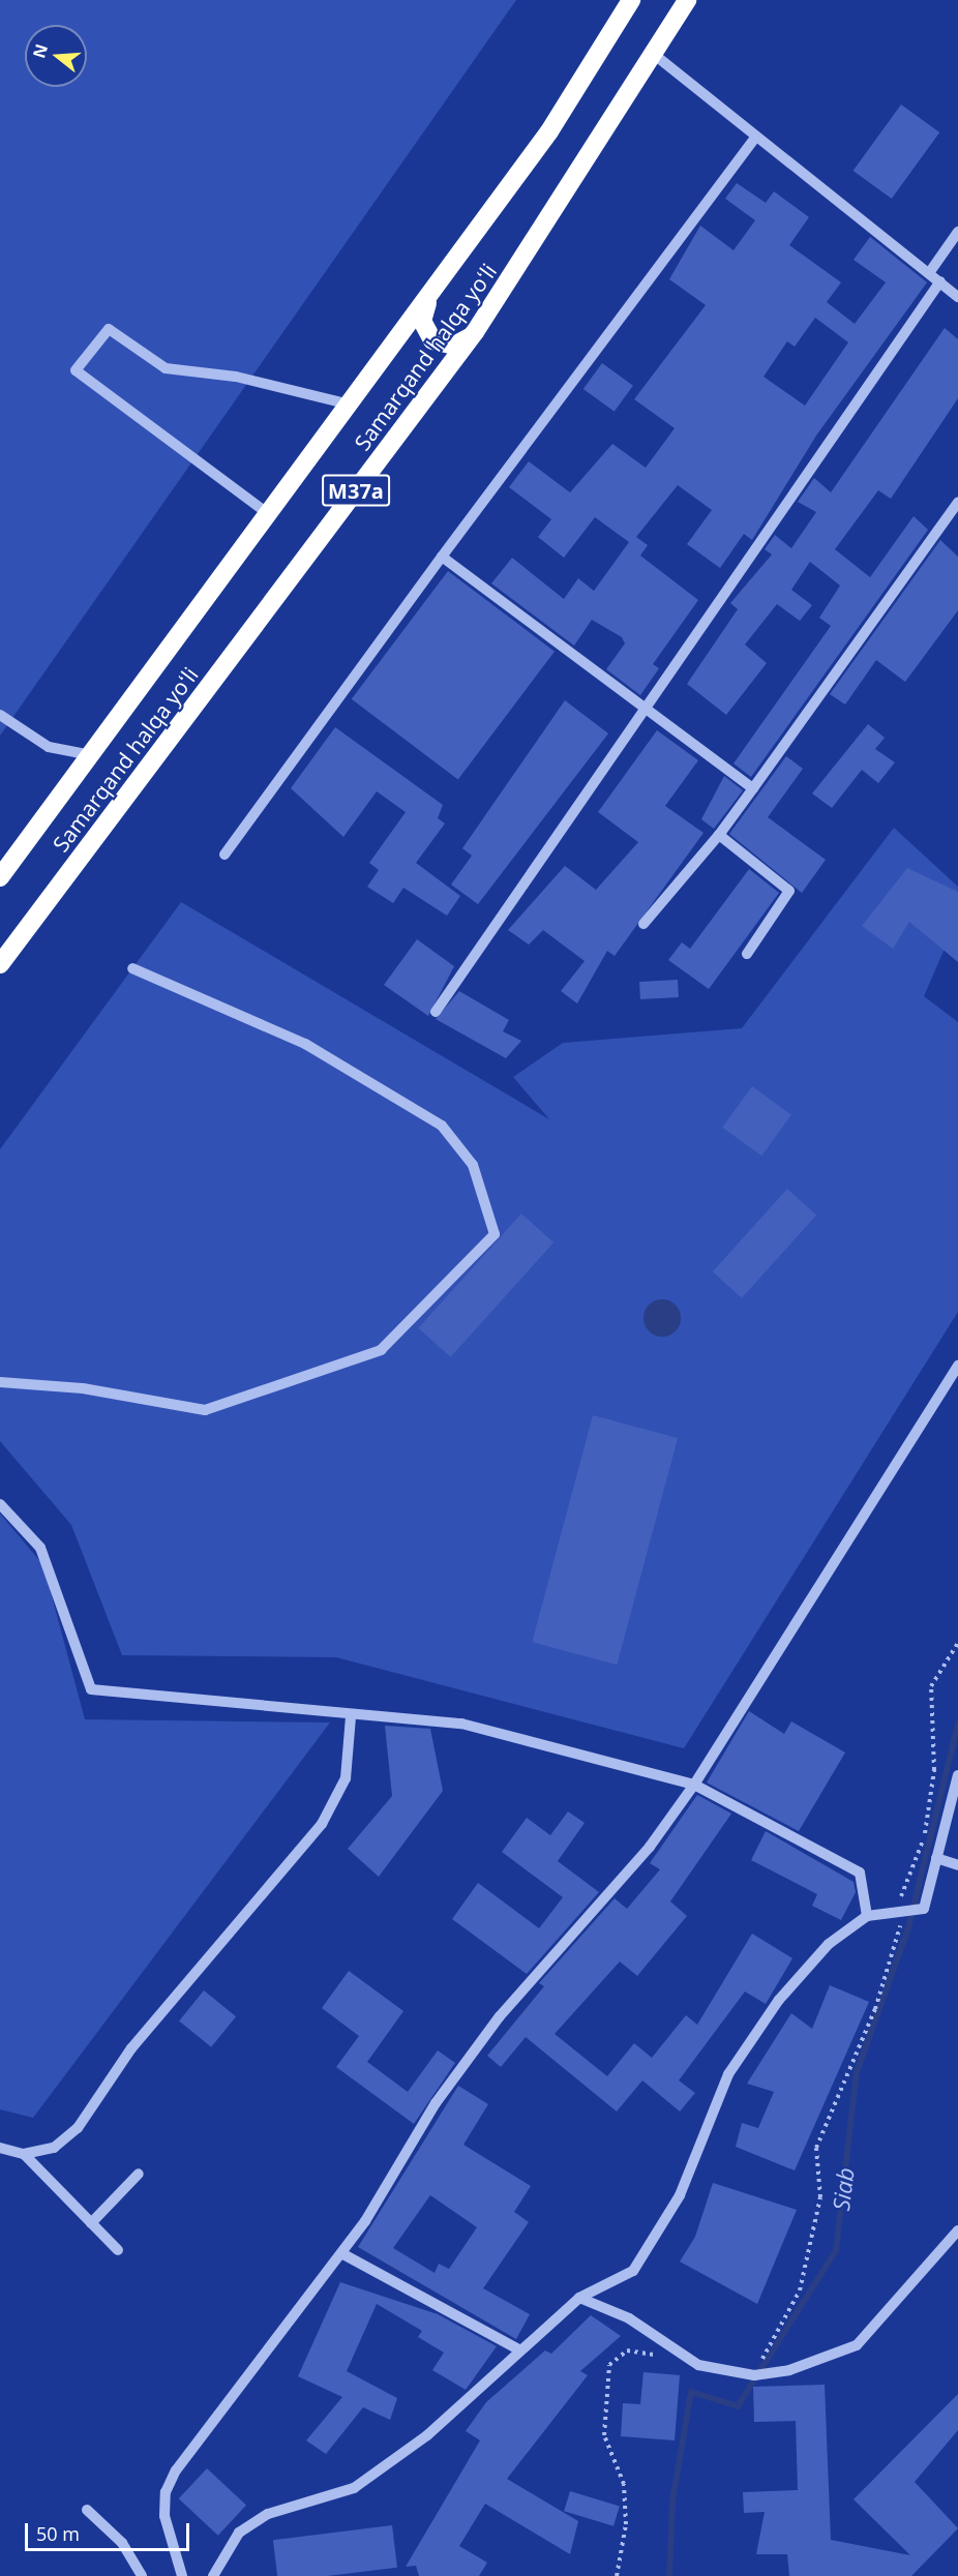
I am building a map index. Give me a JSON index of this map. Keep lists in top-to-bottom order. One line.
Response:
{"streets":{"highway":["Samarqand halqa yoʻli","M37a"]},"water":["Siab"],"scale_bar":"50 m","north":"left"}
